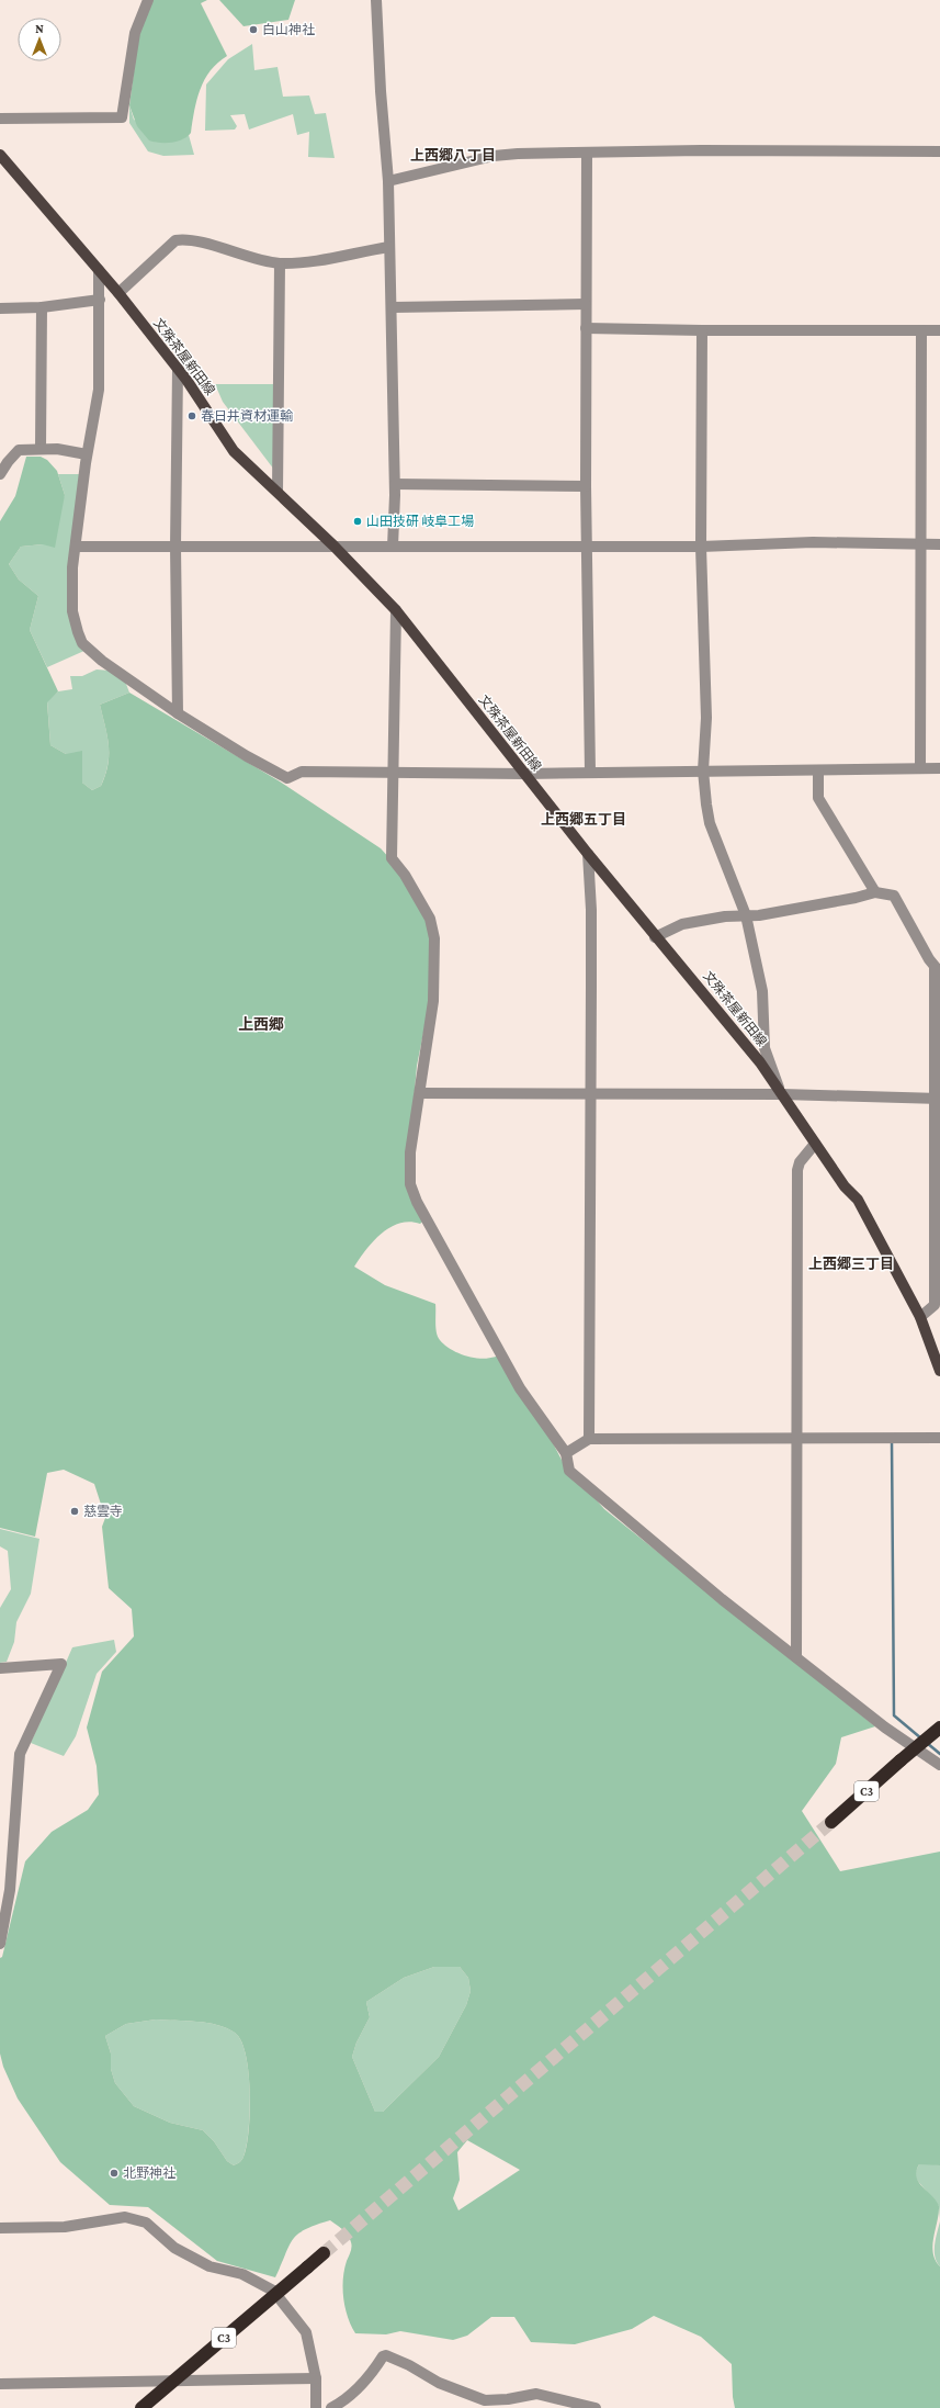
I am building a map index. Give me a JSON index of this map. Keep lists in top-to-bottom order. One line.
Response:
{"streets":{"highway":["C3"],"main road":["文殊茶屋新田線"]},"districts":["上西郷八丁目","上西郷五丁目","上西郷","上西郷三丁目"],"places":["白山神社","春日井資材運輸","山田技研 岐阜工場","慈雲寺","北野神社"],"north":"top"}
